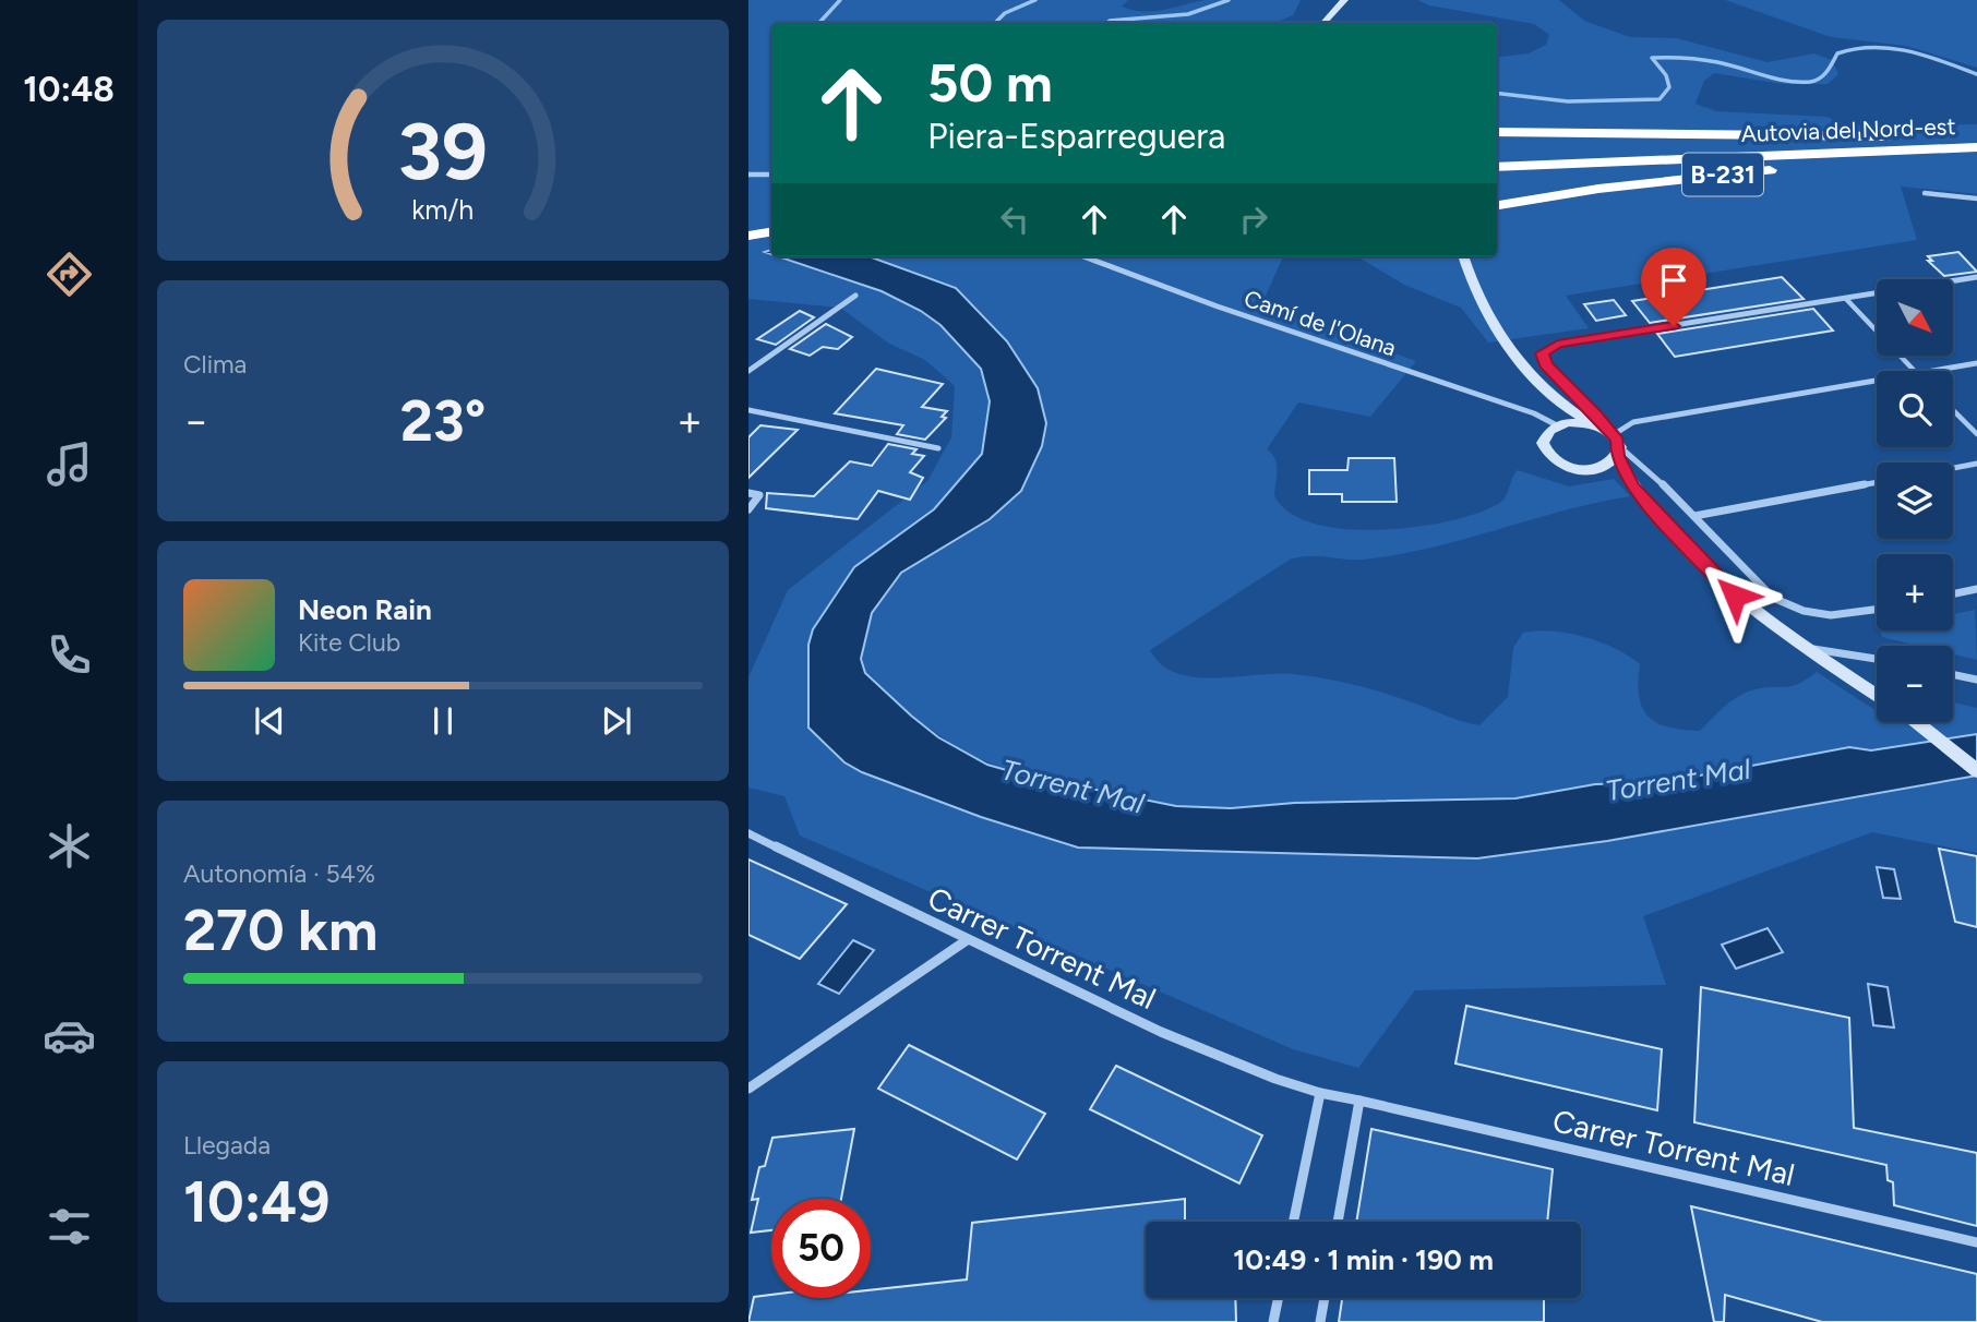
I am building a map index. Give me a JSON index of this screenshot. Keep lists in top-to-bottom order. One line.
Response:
{"streets":{"highway":["Autovia del Nord-est","B-231"],"street":["Camí de l'Olana","Carrer Torrent Mal"]},"crossings":[["Autovia del Nord-est","B-231"]],"water":["Torrent Mal"],"north":"bottom right","page":{"tabs":"10:48","turn":["50 m","Piera-Esparreguera"],"map_buttons":["+","−"],"tile":["Clima",["Autonomía · 54%","270 km"],["Llegada","10:49"]],"heat":["−","23°","+"],"song":["Neon Rain","Kite Club"],"limit":"50","trip":"10:49 · 1 min · 190 m","gauge":["39","km/h"]}}
